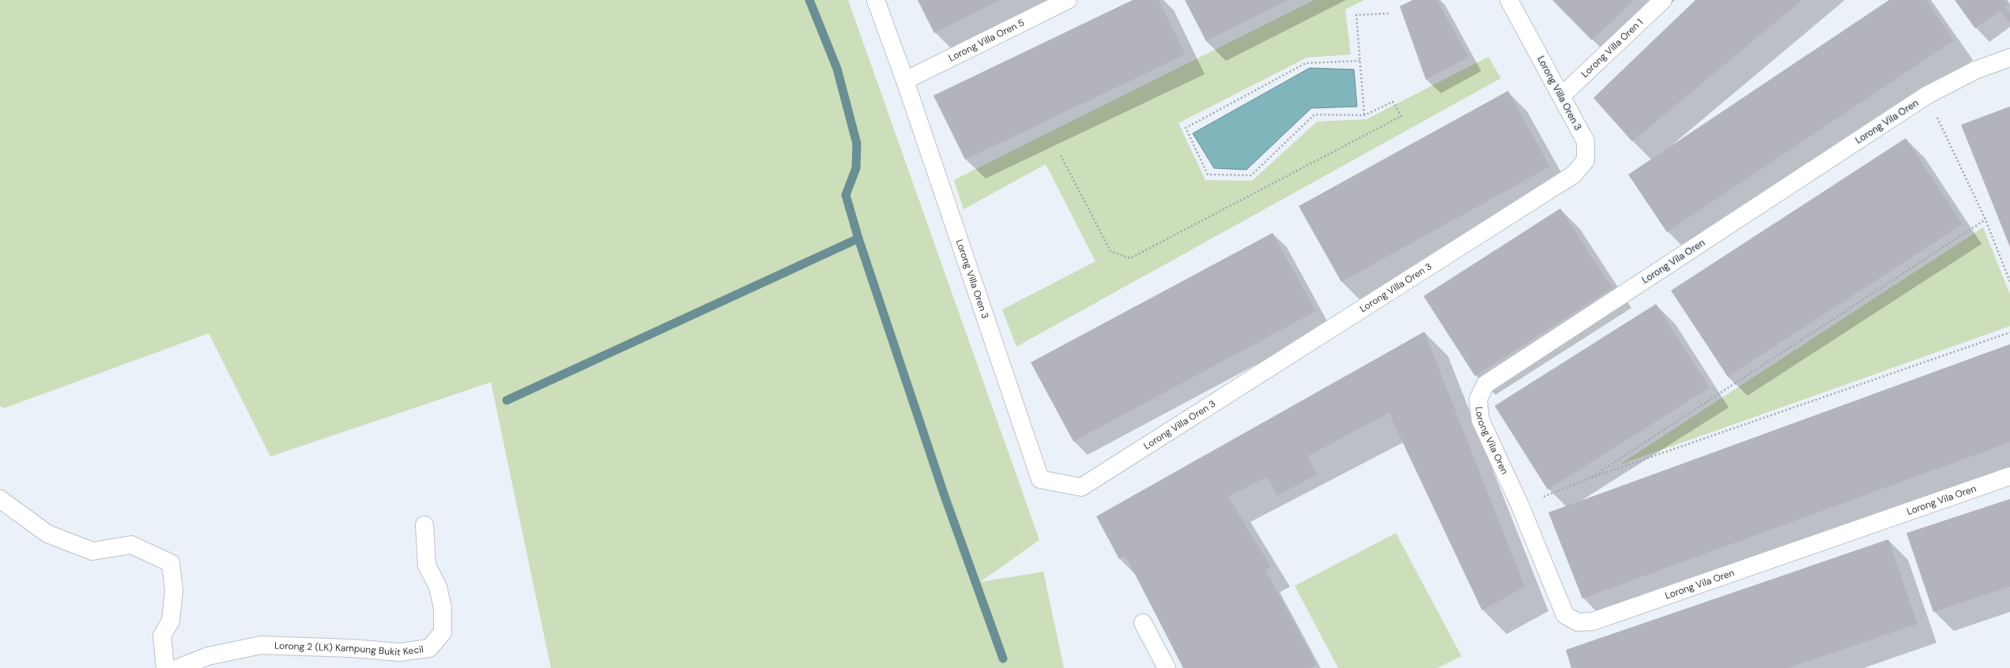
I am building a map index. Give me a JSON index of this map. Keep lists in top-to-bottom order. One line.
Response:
{"streets":{"street":["Lorong Villa Oren 5","Lorong Villa Oren 1","Lorong Villa Oren 3","Lorong Vila Oren","Lorong 2 (LK) Kampung Bukit Kecil"]},"crossings":[["Lorong Villa Oren 5","Lorong Villa Oren 3"],["Lorong Villa Oren 1","Lorong Villa Oren 3"]]}
